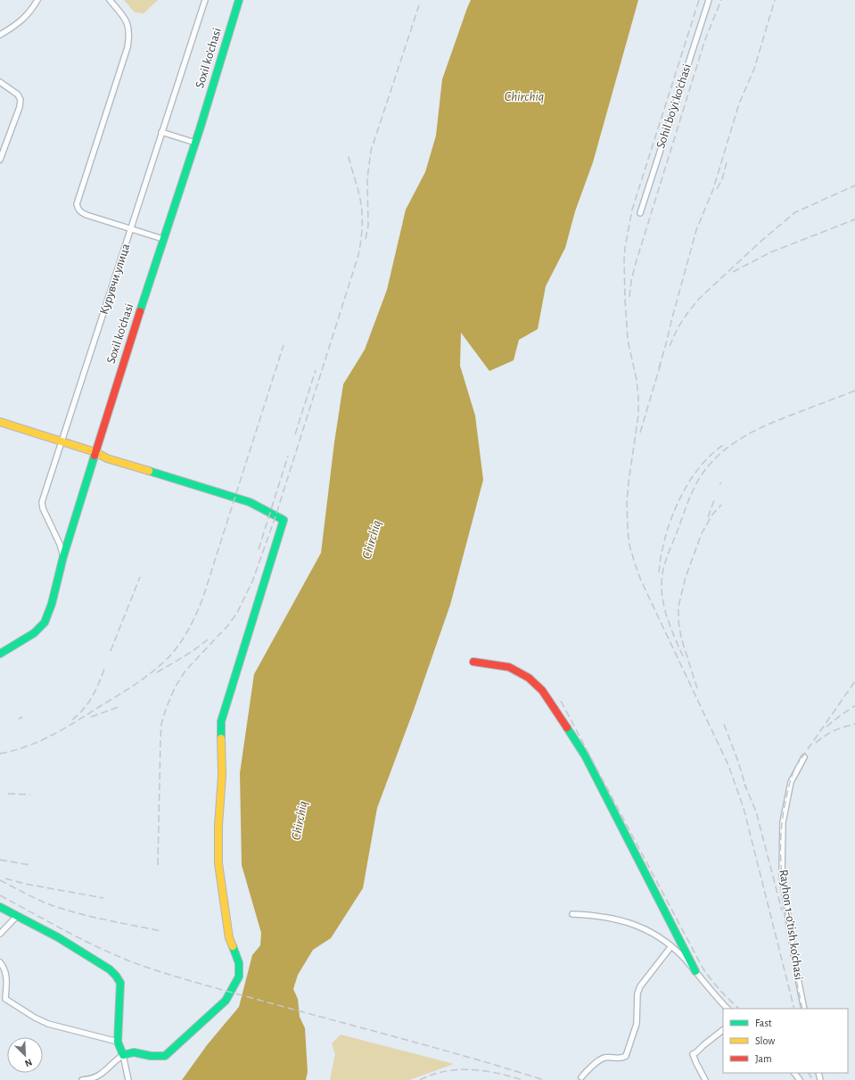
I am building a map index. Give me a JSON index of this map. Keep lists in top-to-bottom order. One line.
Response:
{"streets":{"street":["Soxil ko'chasi","Sohil bo'yi ko'chasi","Курувчи улица","Rayhon 1-o'tish ko'chasi"]},"crossings":[["Soxil ko'chasi","Курувчи улица"]],"water":["Chirchiq"],"legend":["Fast","Slow","Jam"],"north":"bottom right"}
